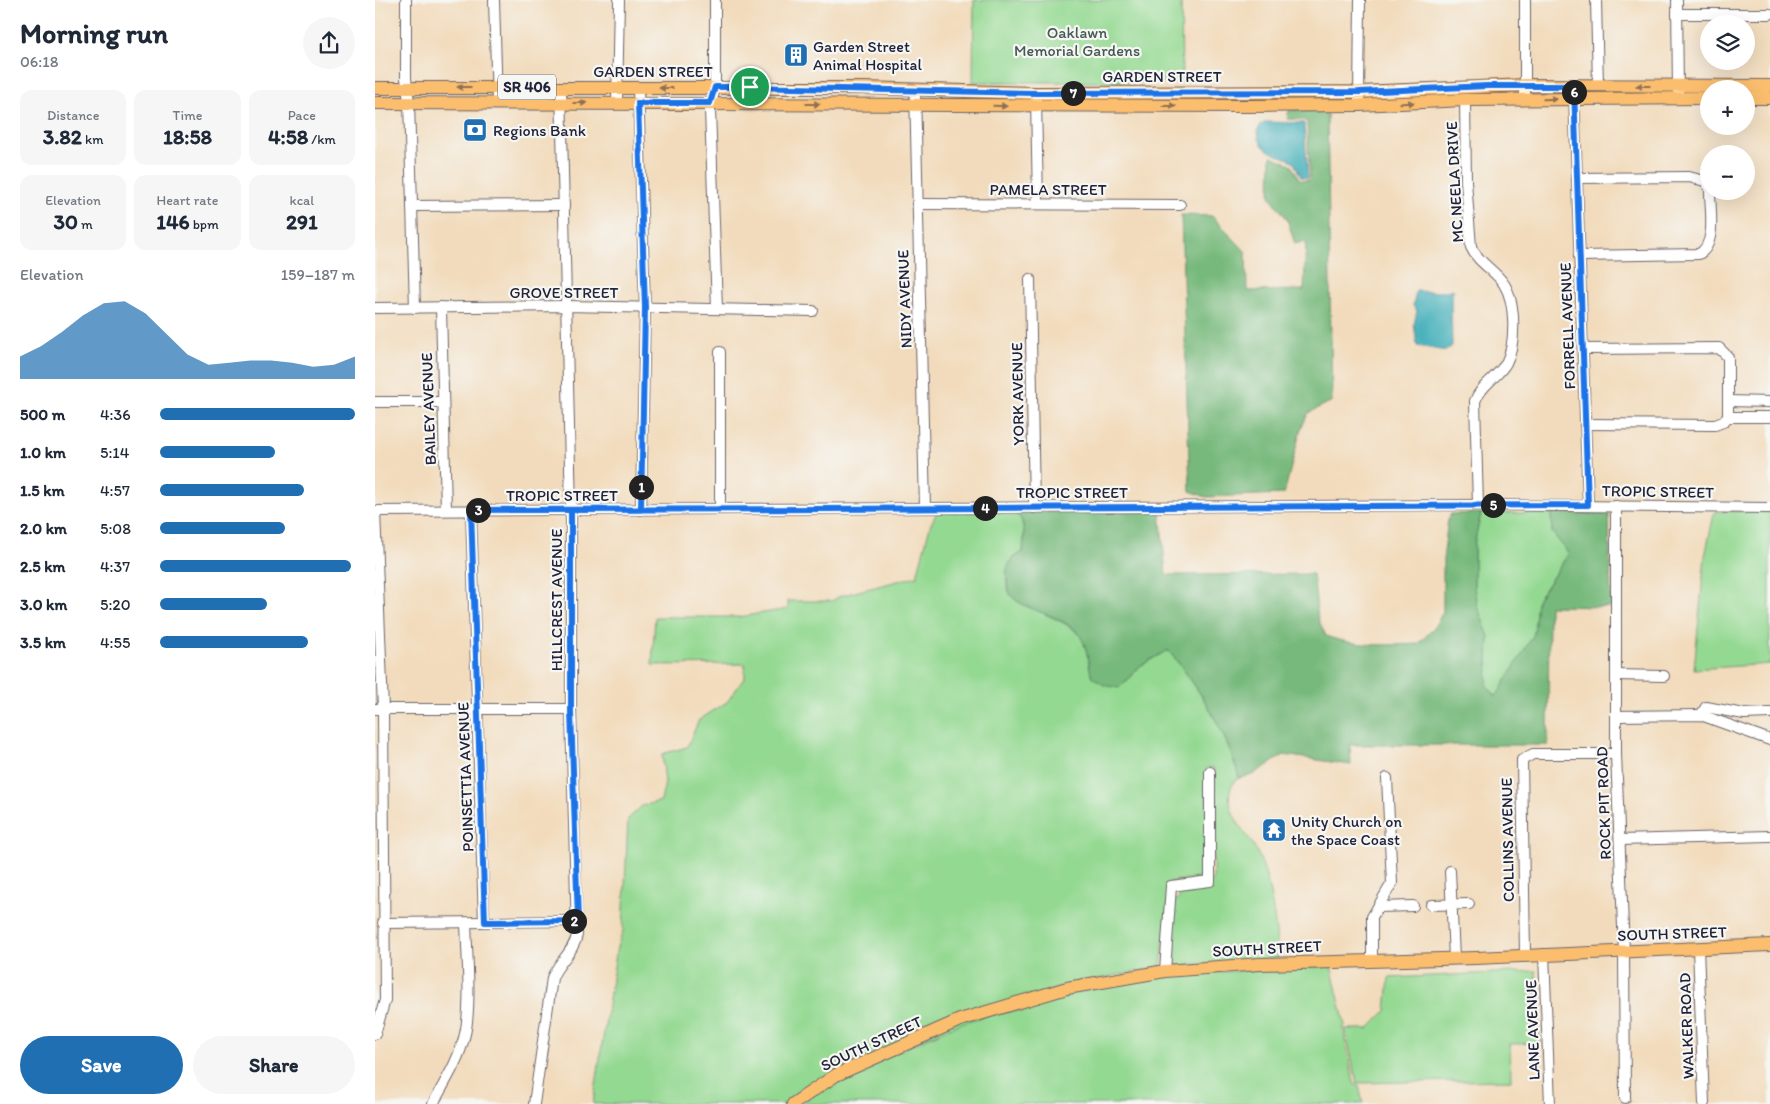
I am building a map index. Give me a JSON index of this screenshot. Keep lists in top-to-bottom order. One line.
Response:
{"streets":{"main road":["GARDEN STREET","SR 406","SOUTH STREET"],"street":["MC NEELA DRIVE","PAMELA STREET","GROVE STREET","NIDY AVENUE","FORRELL AVENUE","YORK AVENUE","BAILEY AVENUE","TROPIC STREET","HILLCREST AVENUE","POINSETTIA AVENUE","ROCK PIT ROAD","COLLINS AVENUE","WALKER ROAD","LANE AVENUE"]},"crossings":[["GARDEN STREET","MC NEELA DRIVE"],["GARDEN STREET","NIDY AVENUE"],["GARDEN STREET","FORRELL AVENUE"],["GARDEN STREET","HILLCREST AVENUE"],["MC NEELA DRIVE","TROPIC STREET"],["PAMELA STREET","NIDY AVENUE"],["GROVE STREET","BAILEY AVENUE"],["GROVE STREET","HILLCREST AVENUE"],["NIDY AVENUE","TROPIC STREET"],["FORRELL AVENUE","TROPIC STREET"],["YORK AVENUE","TROPIC STREET"],["BAILEY AVENUE","TROPIC STREET"],["TROPIC STREET","HILLCREST AVENUE"],["TROPIC STREET","POINSETTIA AVENUE"],["TROPIC STREET","ROCK PIT ROAD"],["ROCK PIT ROAD","COLLINS AVENUE"],["ROCK PIT ROAD","SOUTH STREET"],["COLLINS AVENUE","SOUTH STREET"],["SOUTH STREET","WALKER ROAD"],["SOUTH STREET","LANE AVENUE"]],"parks":["Oaklawn Memorial Gardens"],"places":{"building":["Garden Street Animal Hospital"],"bank":["Regions Bank"],"temple":["Unity Church on the Space Coast"]},"page":{"heading":["Morning run","06:18"],"map_buttons":["+","−"],"pins":["6","7","1","5","4","3","2"],"stats":[["Distance","3.82 km"],["Time","18:58"],["Pace","4:58 /km"],["Elevation","30 m"],["Heart rate","146 bpm"],["kcal","291"]],"chart":["Elevation","159–187 m"],"list":[{"name":"500 m","note":"4:36"},{"name":"1.0 km","note":"5:14"},{"name":"1.5 km","note":"4:57"},{"name":"2.0 km","note":"5:08"},{"name":"2.5 km","note":"4:37"},{"name":"3.0 km","note":"5:20"},{"name":"3.5 km","note":"4:55"}],"buttons":["Save","Share"]}}
